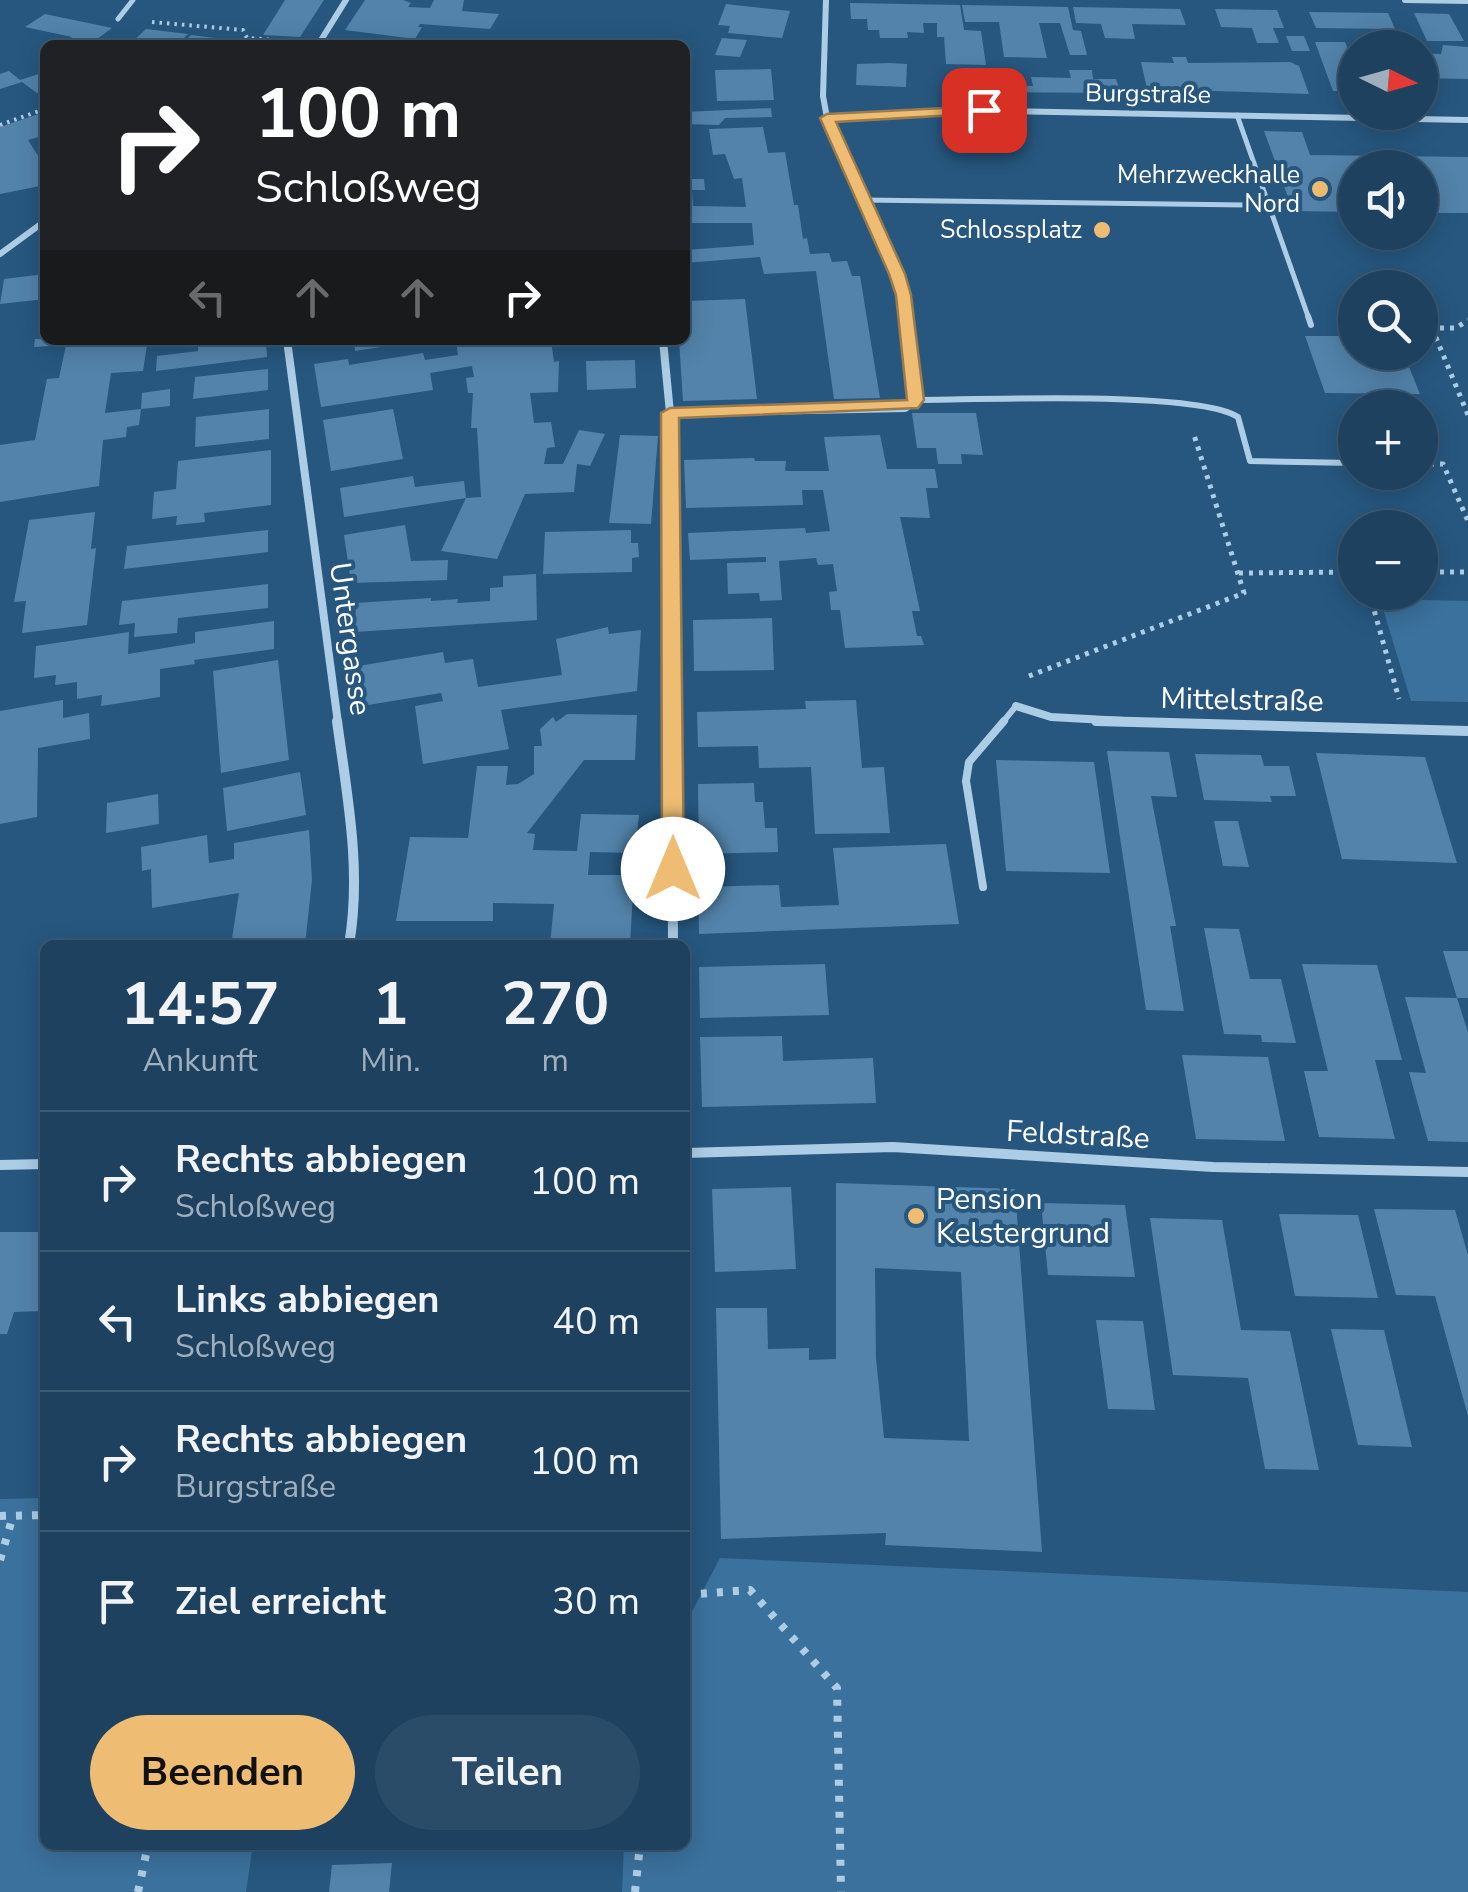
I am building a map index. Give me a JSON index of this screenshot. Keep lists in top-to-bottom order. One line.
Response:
{"streets":{"street":["Burgstraße","Untergasse","Mittelstraße","Feldstraße"]},"places":["Mehrzweckhalle Nord","Schlossplatz","Pension Kelstergrund"],"north":"right","page":{"map_buttons":["+","−"],"turn":["100 m","Schloßweg"],"eta":["14:57","Ankunft","1","Min.","270","m"],"list":[{"name":"Rechts abbiegen","note":"Schloßweg","value":"100 m"},{"name":"Links abbiegen","note":"Schloßweg","value":"40 m"},{"name":"Rechts abbiegen","note":"Burgstraße","value":"100 m"},{"name":"Ziel erreicht","value":"30 m"}],"buttons":["Beenden","Teilen"]}}
